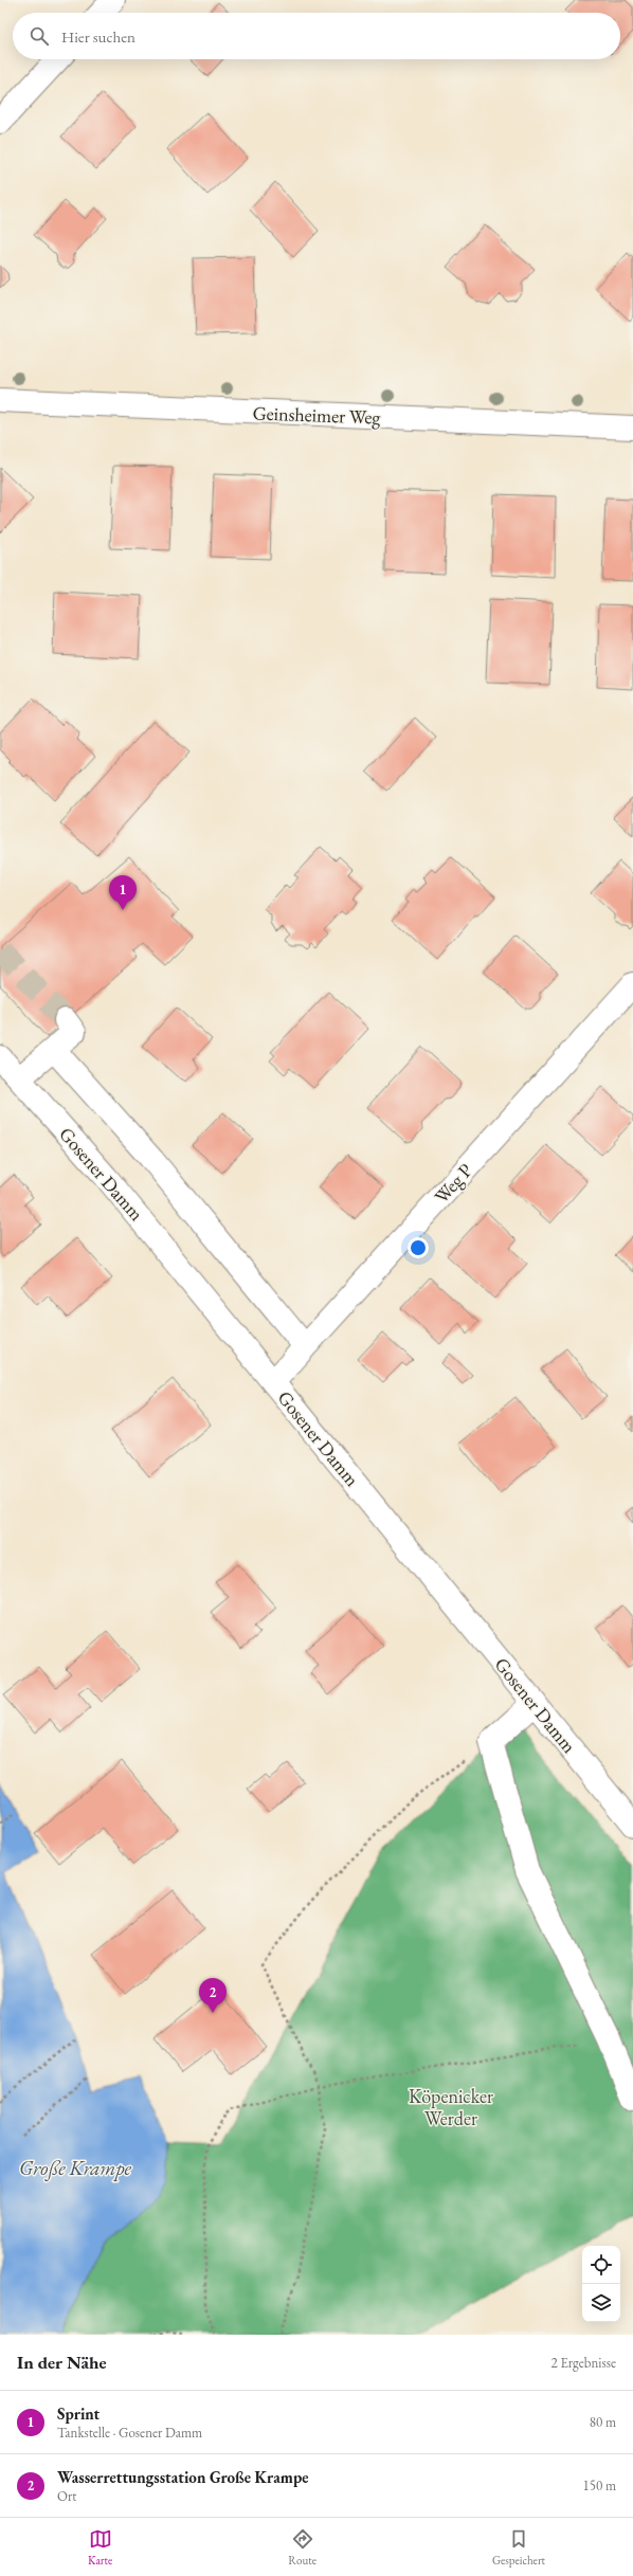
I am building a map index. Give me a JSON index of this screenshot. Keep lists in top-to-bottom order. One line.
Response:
{"streets":{"main road":["Geinsheimer Weg","Gosener Damm","Weg P"]},"crossings":[["Gosener Damm","Weg P"]],"water":["Große Krampe"],"parks":["Köpenicker Werder"],"page":{"search":"Hier suchen","pins":["1","2"],"heading":["In der Nähe","2 Ergebnisse"],"list":[{"mark":"1","name":"Sprint","note":"Tankstelle · Gosener Damm","value":"80 m"},{"mark":"2","name":"Wasserrettungsstation Große Krampe","note":"Ort","value":"150 m"}],"nav":["Karte","Route","Gespeichert"]}}
